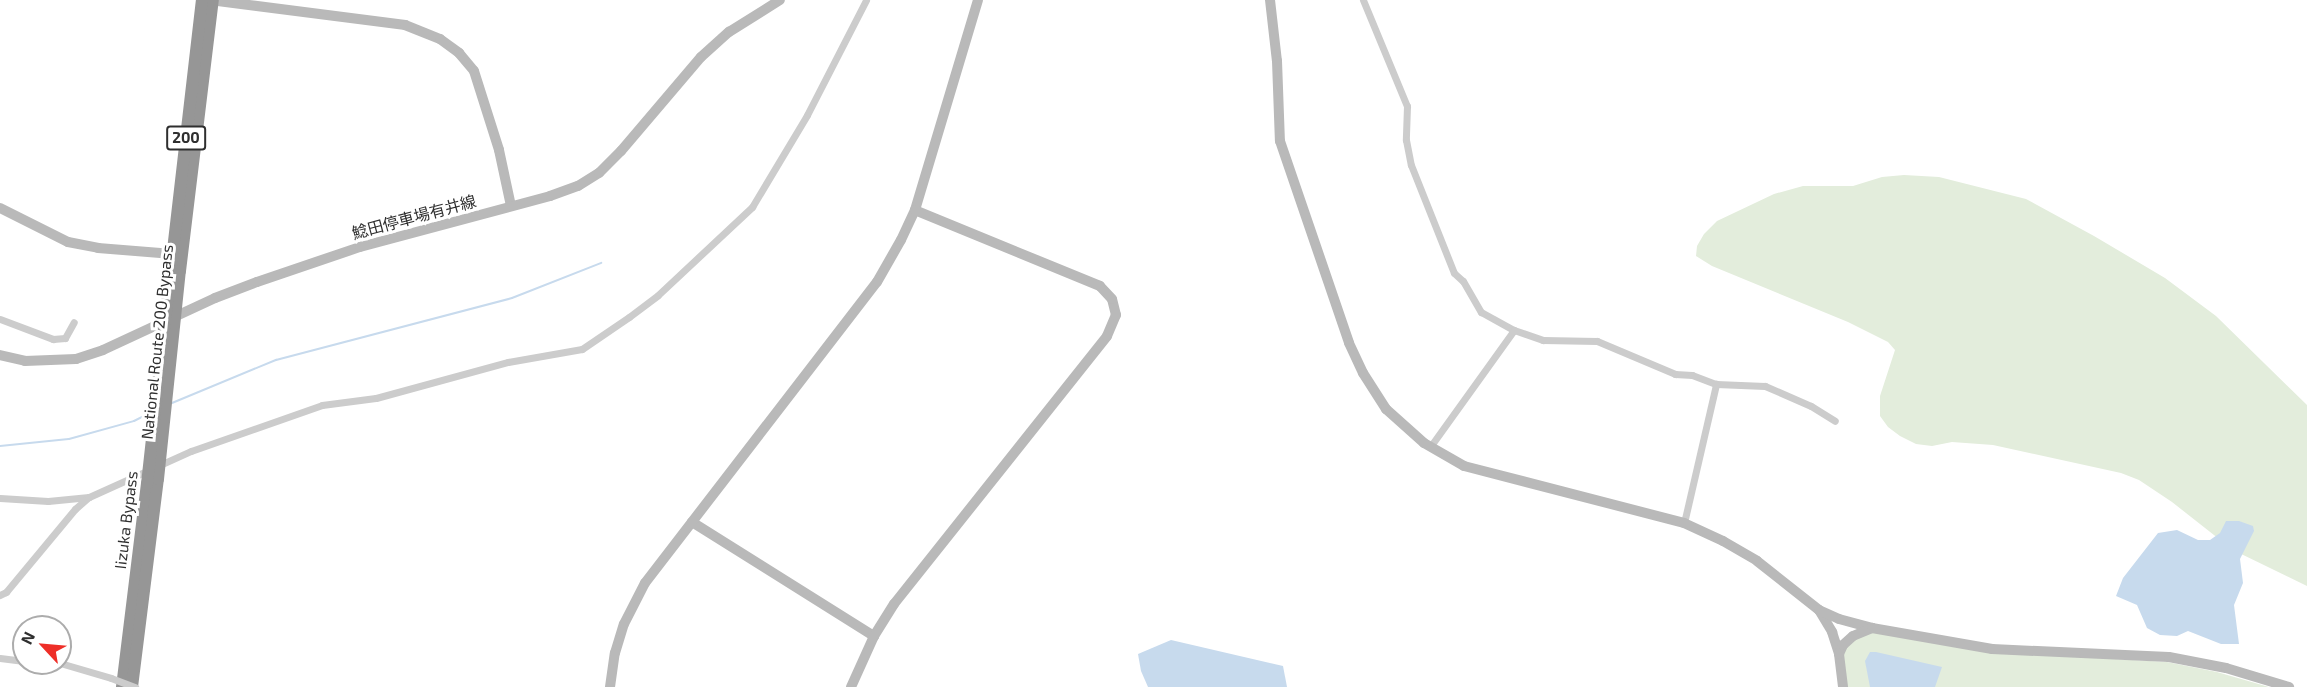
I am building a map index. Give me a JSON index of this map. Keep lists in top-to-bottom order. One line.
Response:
{"streets":{"highway":["200","National Route 200 Bypass","Iizuka Bypass"],"street":["鯰田停車場有井線"]},"crossings":[["200","National Route 200 Bypass"],["National Route 200 Bypass","Iizuka Bypass"]],"north":"top left"}
